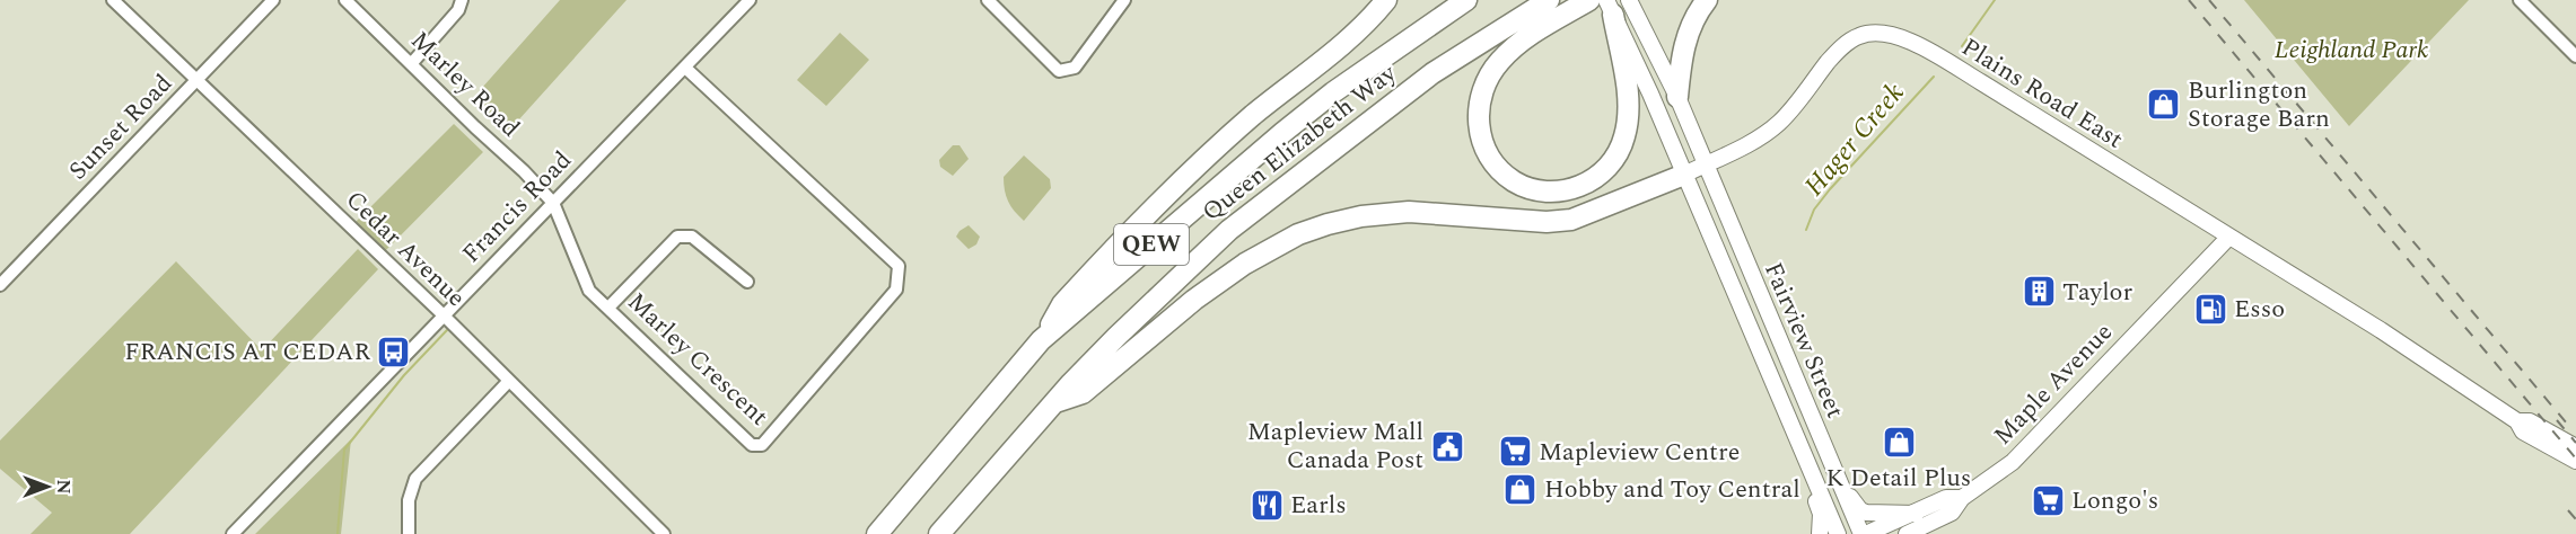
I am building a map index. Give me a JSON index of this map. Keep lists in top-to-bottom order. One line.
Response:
{"streets":{"highway":["Queen Elizabeth Way","QEW"],"main road":["Plains Road East","Fairview Street","Maple Avenue"],"street":["Marley Road","Sunset Road","Francis Road","Cedar Avenue","Marley Crescent"]},"crossings":[["Marley Road","Francis Road"],["Marley Road","Marley Crescent"],["Plains Road East","Fairview Street"],["Plains Road East","Maple Avenue"],["Sunset Road","Cedar Avenue"],["Francis Road","Cedar Avenue"],["Francis Road","Marley Crescent"],["Fairview Street","Maple Avenue"]],"water":["Hager Creek"],"parks":["Leighland Park"],"places":{"shop":["Burlington Storage Barn","K Detail Plus","Hobby and Toy Central"],"building":["Taylor"],"fuel station":["Esso"],"bus stop":["FRANCIS AT CEDAR"],"public building":["Mapleview Mall Canada Post"],"supermarket":["Mapleview Centre","Longo's"],"restaurant":["Earls"]},"north":"right"}
